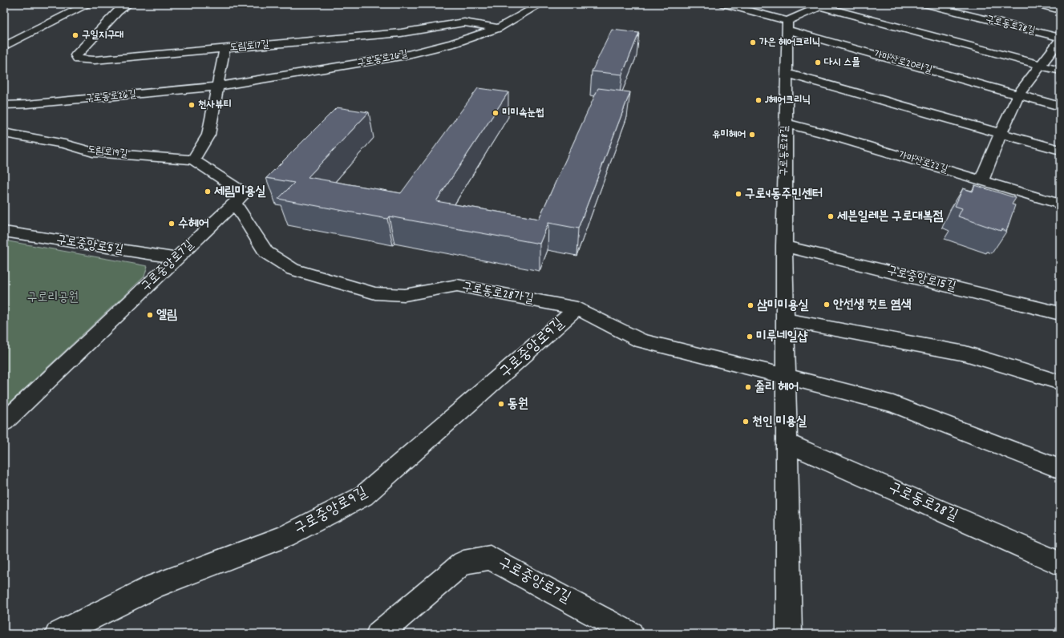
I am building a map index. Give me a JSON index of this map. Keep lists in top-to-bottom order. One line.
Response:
{"streets":{"street":["구로동로28길","도림로17길","구로동로26길","가마산로20라길","도림로19길","가마산로22길","구로중앙로5길","구로중앙로7길","구로중앙로15길","구로동로28가길","구로중앙로9길"]},"crossings":[["구로동로28길","가마산로20라길"],["구로동로28길","가마산로22길"],["구로동로28길","구로중앙로15길"],["구로동로28길","구로동로28가길"],["도림로17길","구로동로26길"],["도림로19길","구로중앙로7길"],["구로중앙로5길","구로중앙로7길"],["구로중앙로7길","구로동로28가길"],["구로동로28가길","구로중앙로9길"]],"parks":["구로리공원"],"places":["구일지구대","가은 헤어크리닉","다시 스믈","J헤어크리닉","천사뷰티","미미속눈썹","유미헤어","세림미용실","구로4동주민센터","세븐일레븐 구로대복점","수헤어","안선생 컷트 염색","삼미미용실","엘림","미루네일샵","줄리 헤어","동원","천인 미용실"]}
